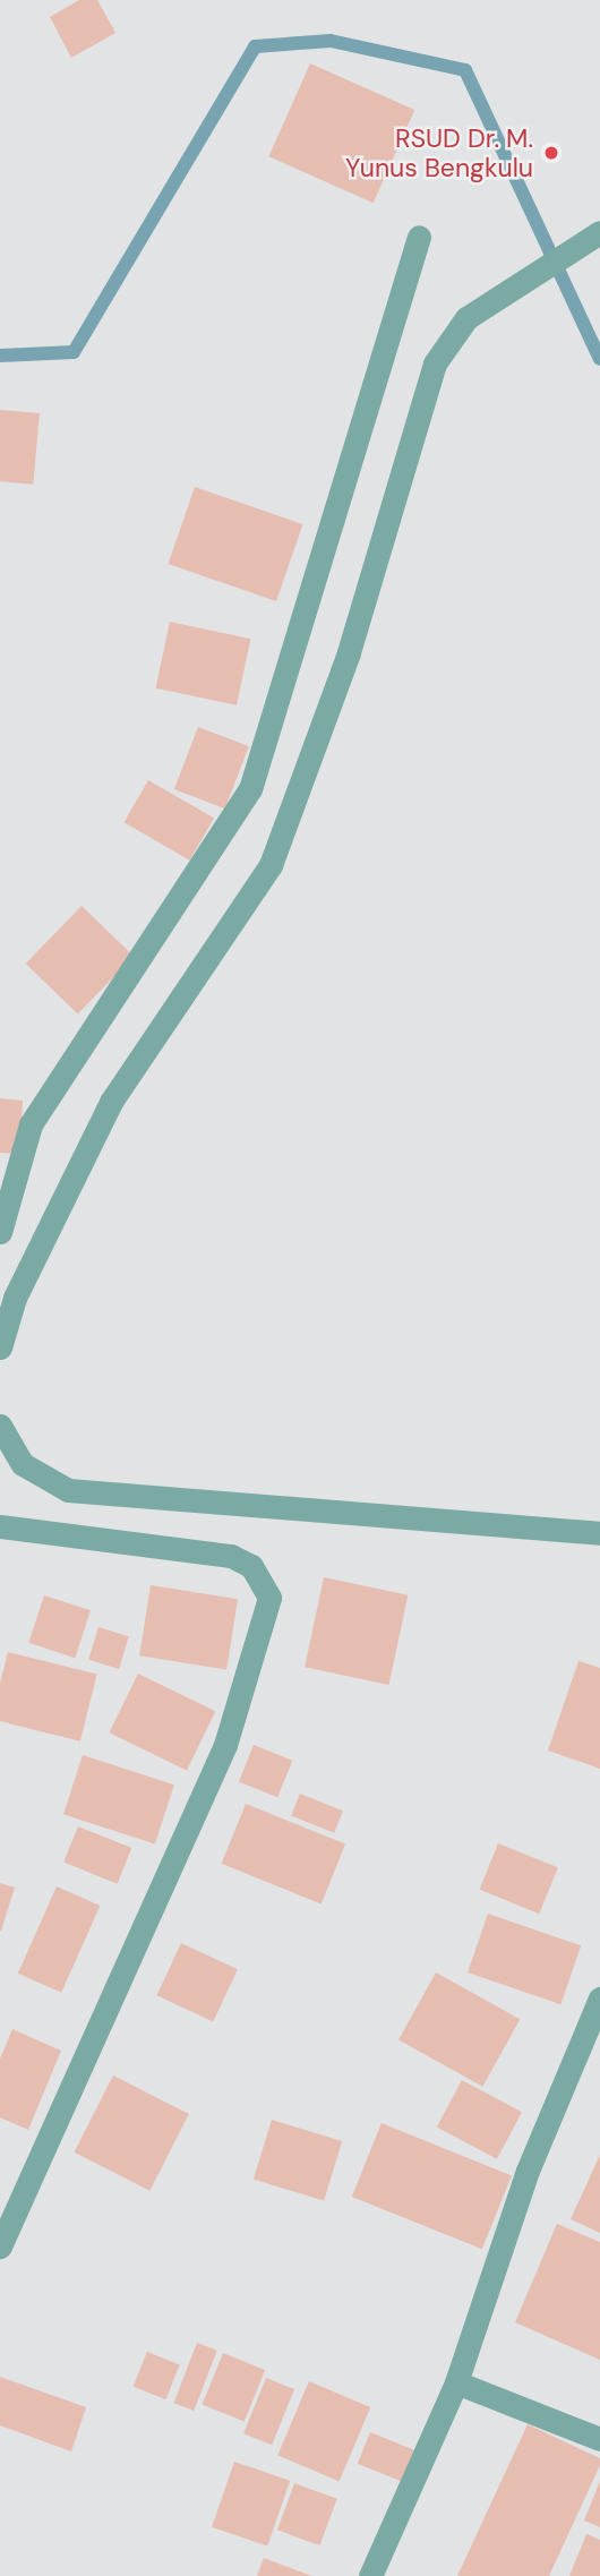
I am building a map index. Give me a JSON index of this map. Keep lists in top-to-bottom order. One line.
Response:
{"places":["RSUD Dr. M. Yunus Bengkulu"]}
